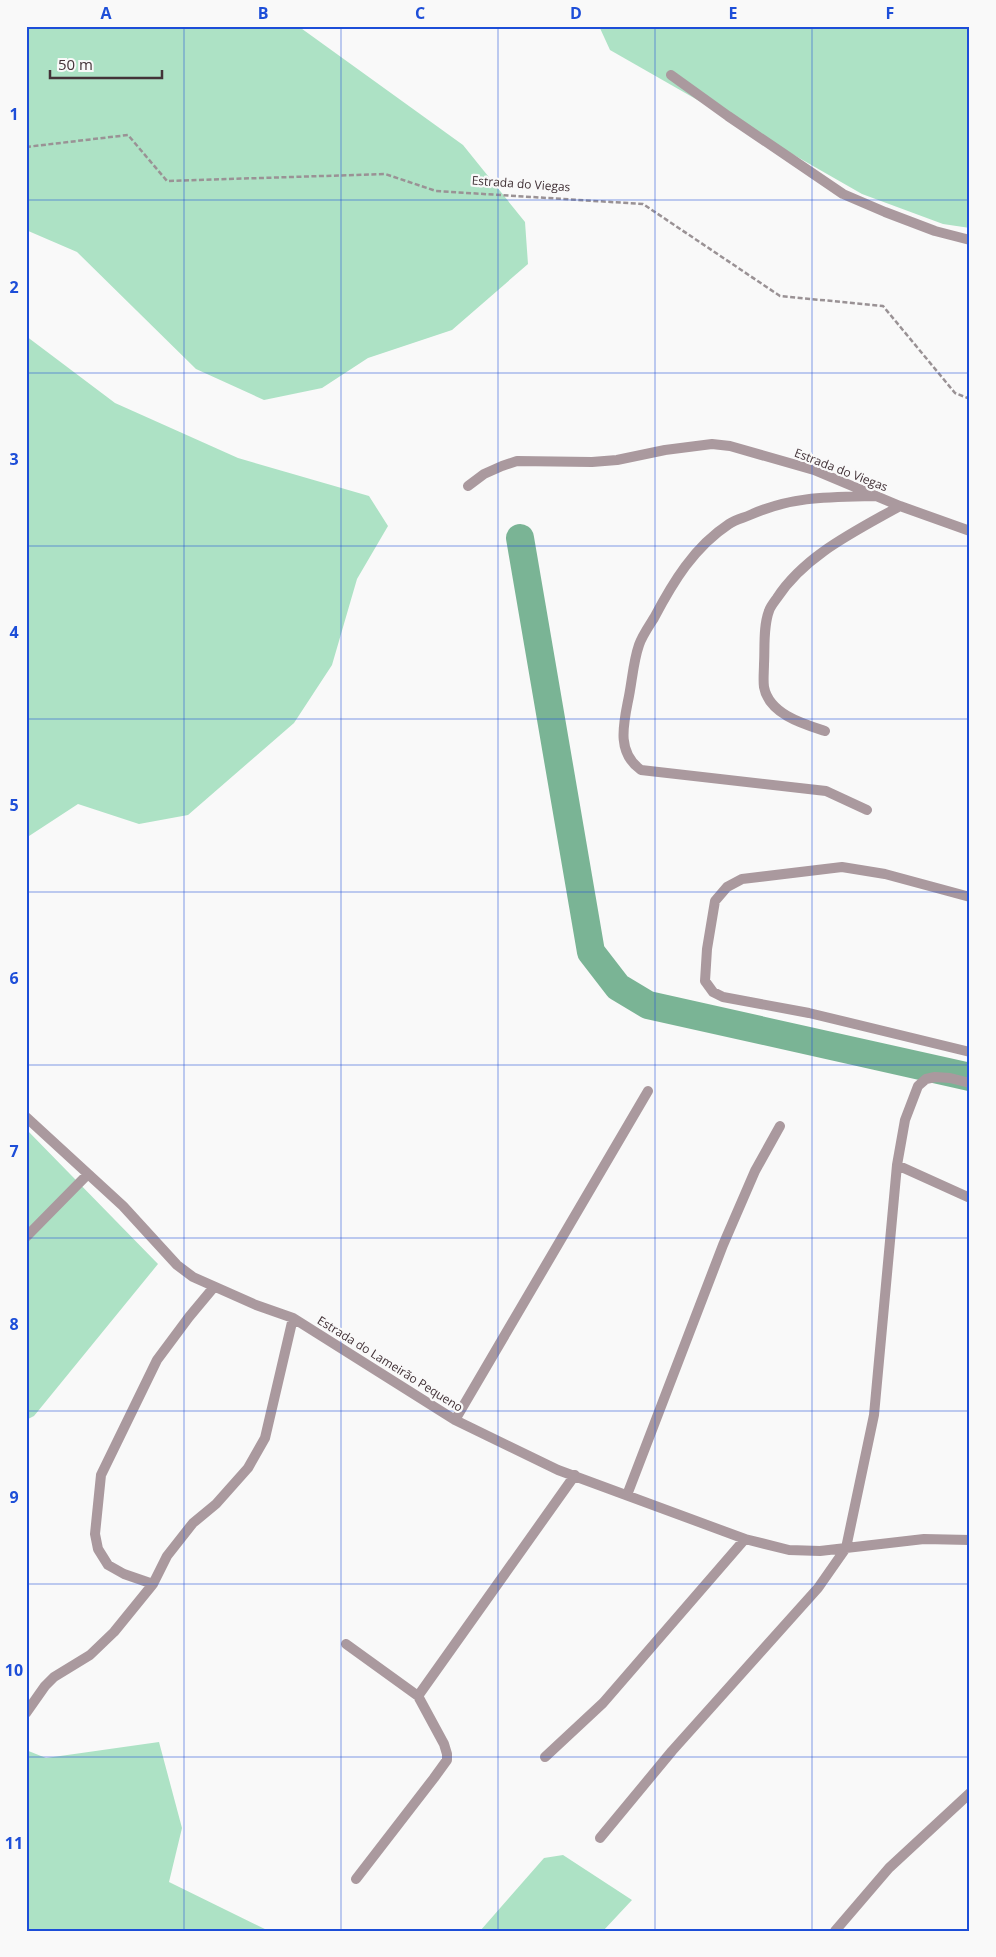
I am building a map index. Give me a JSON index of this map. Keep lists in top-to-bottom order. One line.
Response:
{"streets":{"street":["Estrada do Viegas","Estrada do Lameirão Pequeno"]},"scale_bar":"50 m","grid":{"columns":["A","B","C","D","E","F"],"rows":["1","2","3","4","5","6","7","8","9","10","11"]}}
